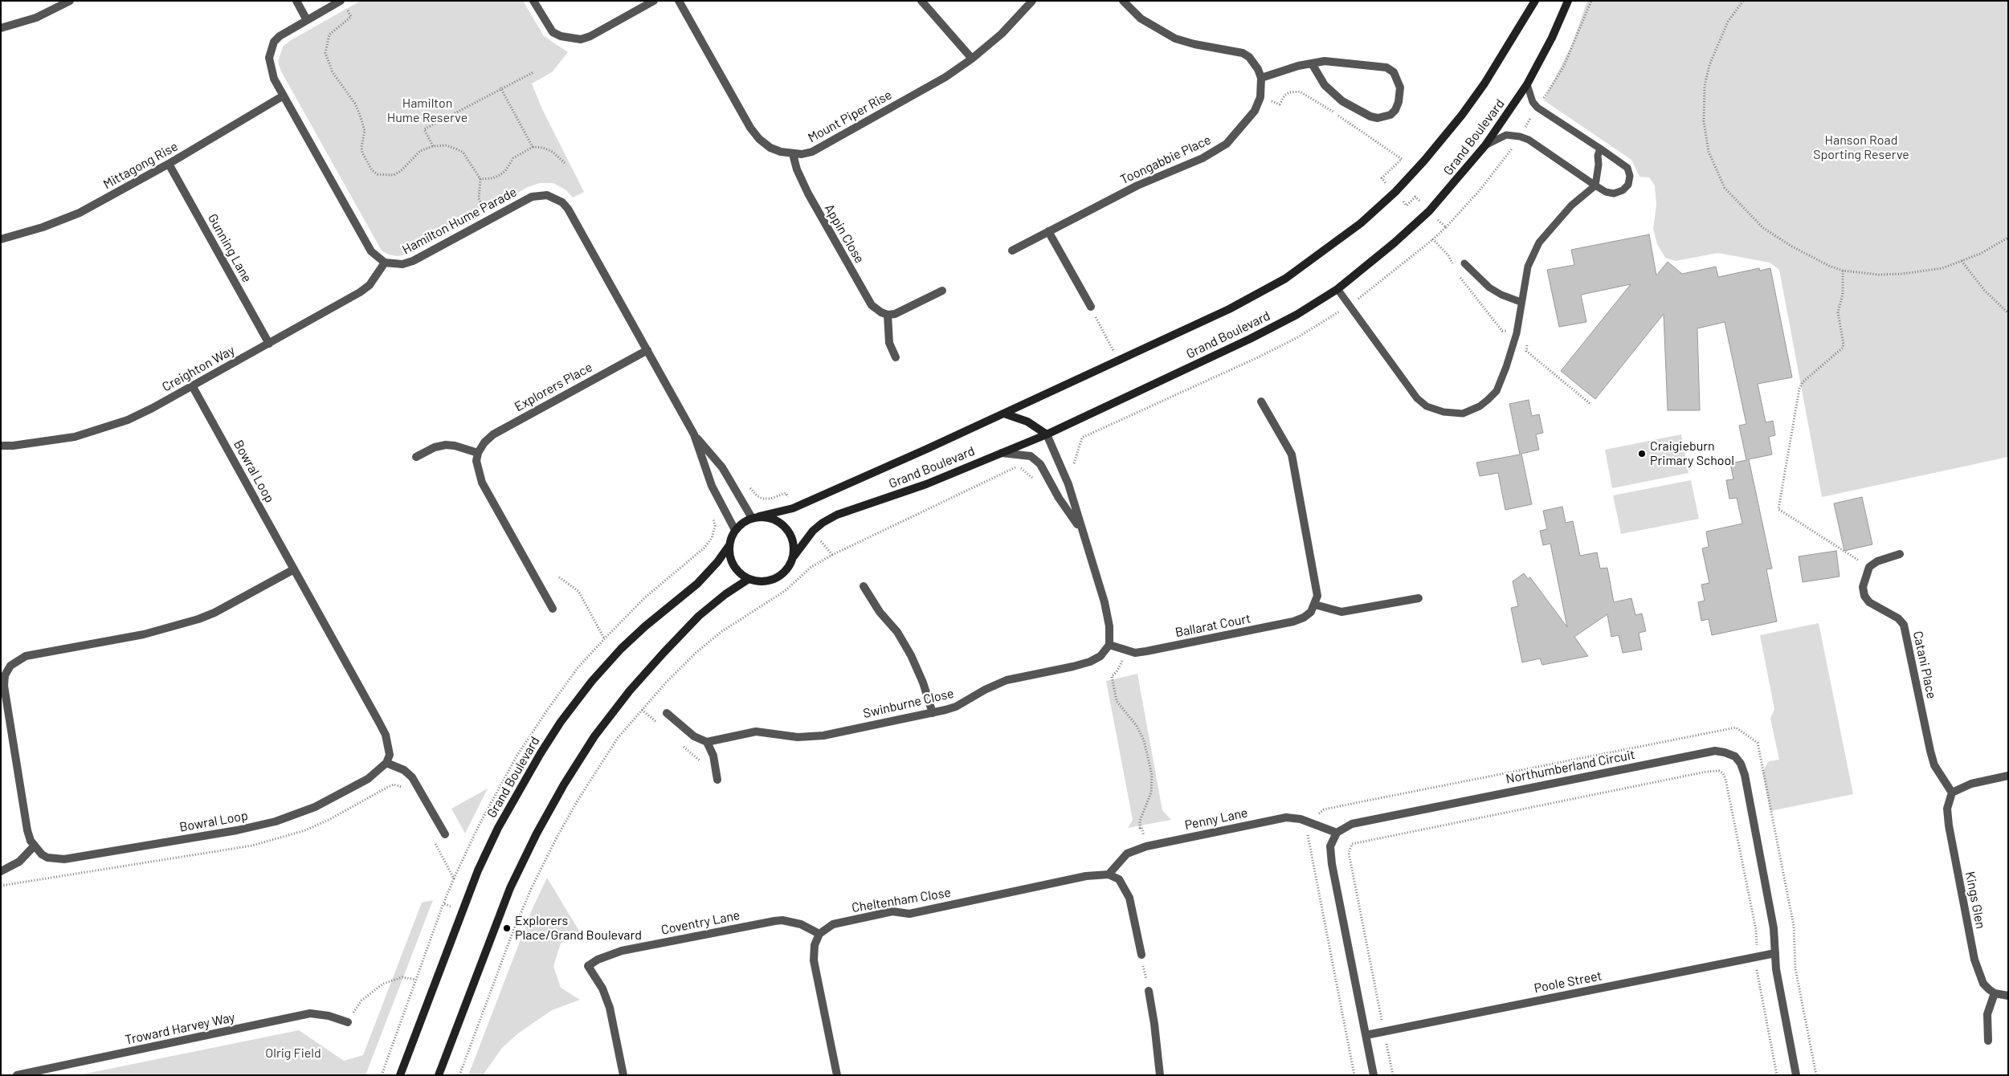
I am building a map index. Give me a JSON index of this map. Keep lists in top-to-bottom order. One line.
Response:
{"streets":{"street":["Mount Piper Rise","Grand Boulevard","Toongabbie Place","Mittagong Rise","Hamilton Hume Parade","Appin Close","Gunning Lane","Creighton Way","Explorers Place","Bowral Loop","Ballarat Court","Catani Place","Swinburne Close","Northumberland Circuit","Penny Lane","Cheltenham Close","Kings Glen","Coventry Lane","Poole Street","Troward Harvey Way"]},"crossings":[["Mount Piper Rise","Appin Close"],["Grand Boulevard","Hamilton Hume Parade"],["Mittagong Rise","Gunning Lane"],["Hamilton Hume Parade","Creighton Way"],["Hamilton Hume Parade","Explorers Place"],["Gunning Lane","Creighton Way"],["Creighton Way","Bowral Loop"],["Ballarat Court","Swinburne Close"],["Catani Place","Kings Glen"],["Northumberland Circuit","Penny Lane"],["Northumberland Circuit","Poole Street"],["Penny Lane","Cheltenham Close"],["Cheltenham Close","Coventry Lane"]],"parks":["Hamilton Hume Reserve","Hanson Road Sporting Reserve","Olrig Field"],"places":["Craigieburn Primary School","Explorers Place/Grand Boulevard"]}
